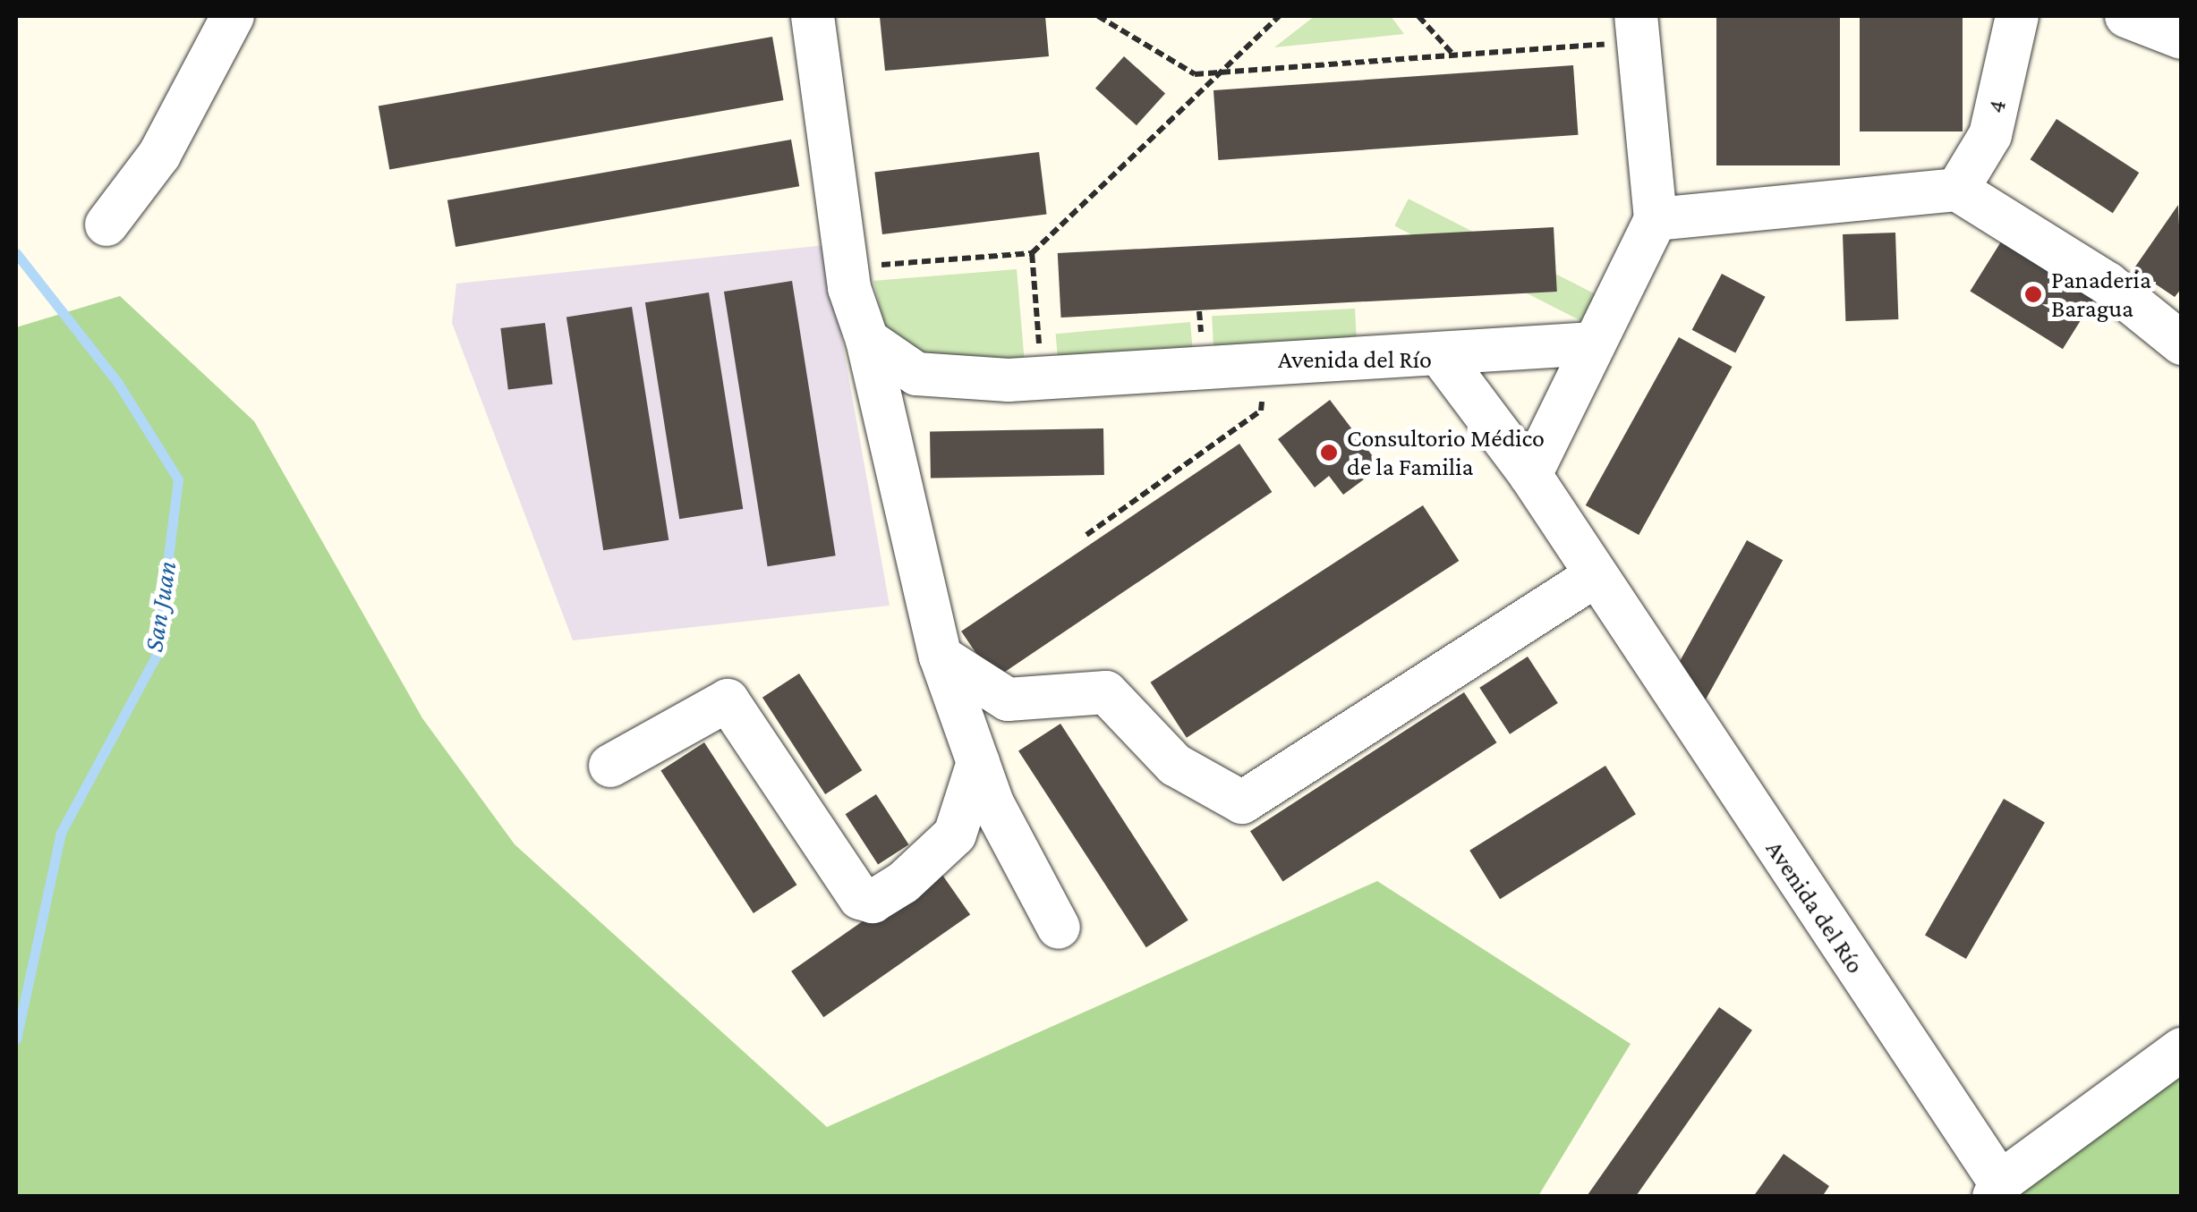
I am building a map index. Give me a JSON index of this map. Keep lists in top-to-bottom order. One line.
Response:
{"streets":{"street":["4","Avenida del Río"]},"water":["San Juan"],"places":["Panaderia Baragua","Consultorio Médico de la Familia"]}
